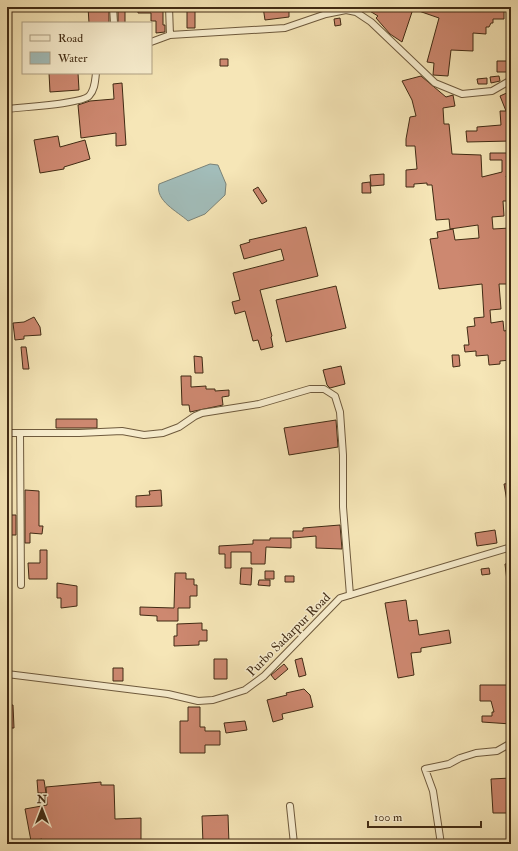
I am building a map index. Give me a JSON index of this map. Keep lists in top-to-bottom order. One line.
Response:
{"streets":{"street":["Purbo Sadarpur Road"]},"legend":["Road","Water"],"scale_bar":"100 m","north":"top"}
